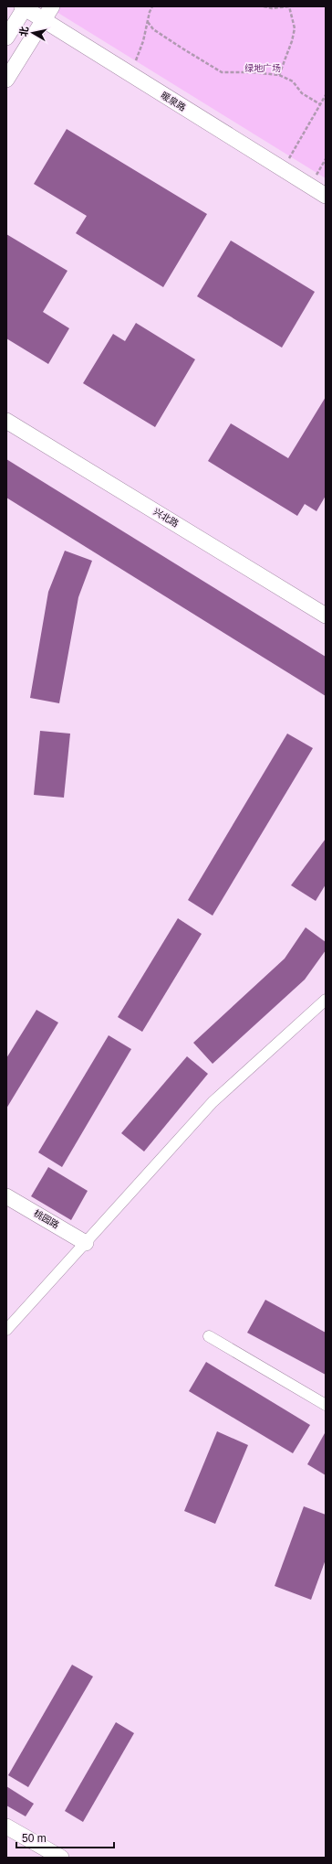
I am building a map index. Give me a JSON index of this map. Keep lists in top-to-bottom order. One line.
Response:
{"streets":{"street":["暖泉路","兴北路","桃园路"]},"parks":["绿地广场"],"scale_bar":"50 m","north":"left"}
